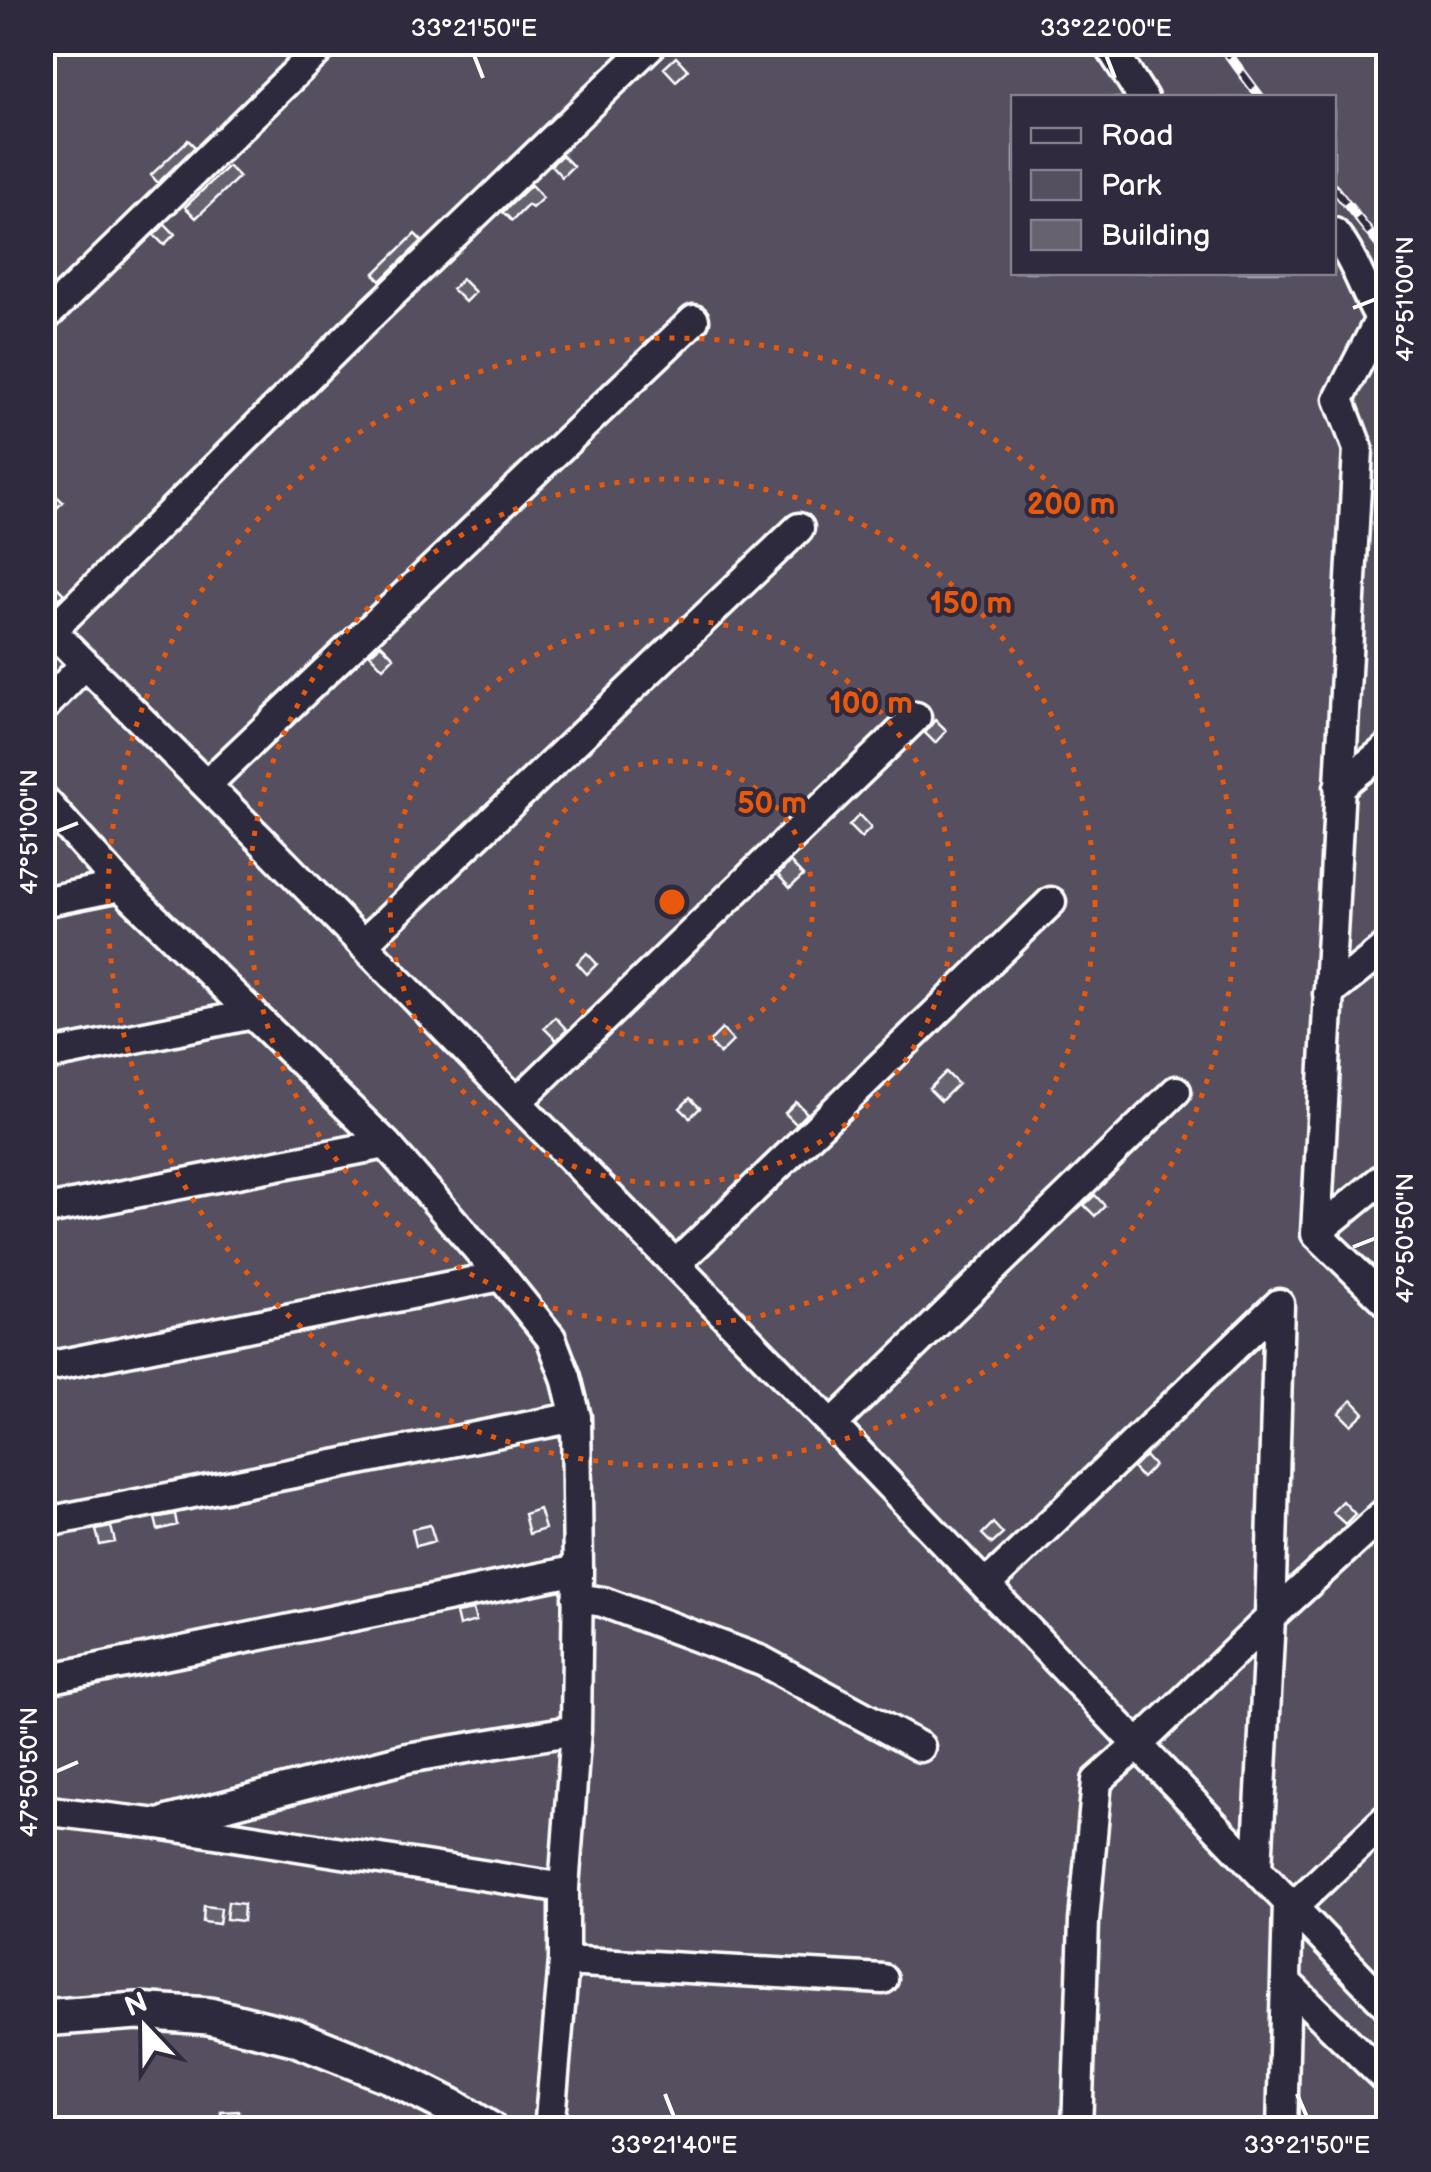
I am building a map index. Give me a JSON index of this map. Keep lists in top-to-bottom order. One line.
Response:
{"legend":["Road","Park","Building"],"north":"top","coordinates":["33°21'50\"E","33°22'00\"E","47°51'00\"N","47°50'50\"N","33°21'40\"E"],"rings":["200 m","150 m","100 m","50 m"]}
